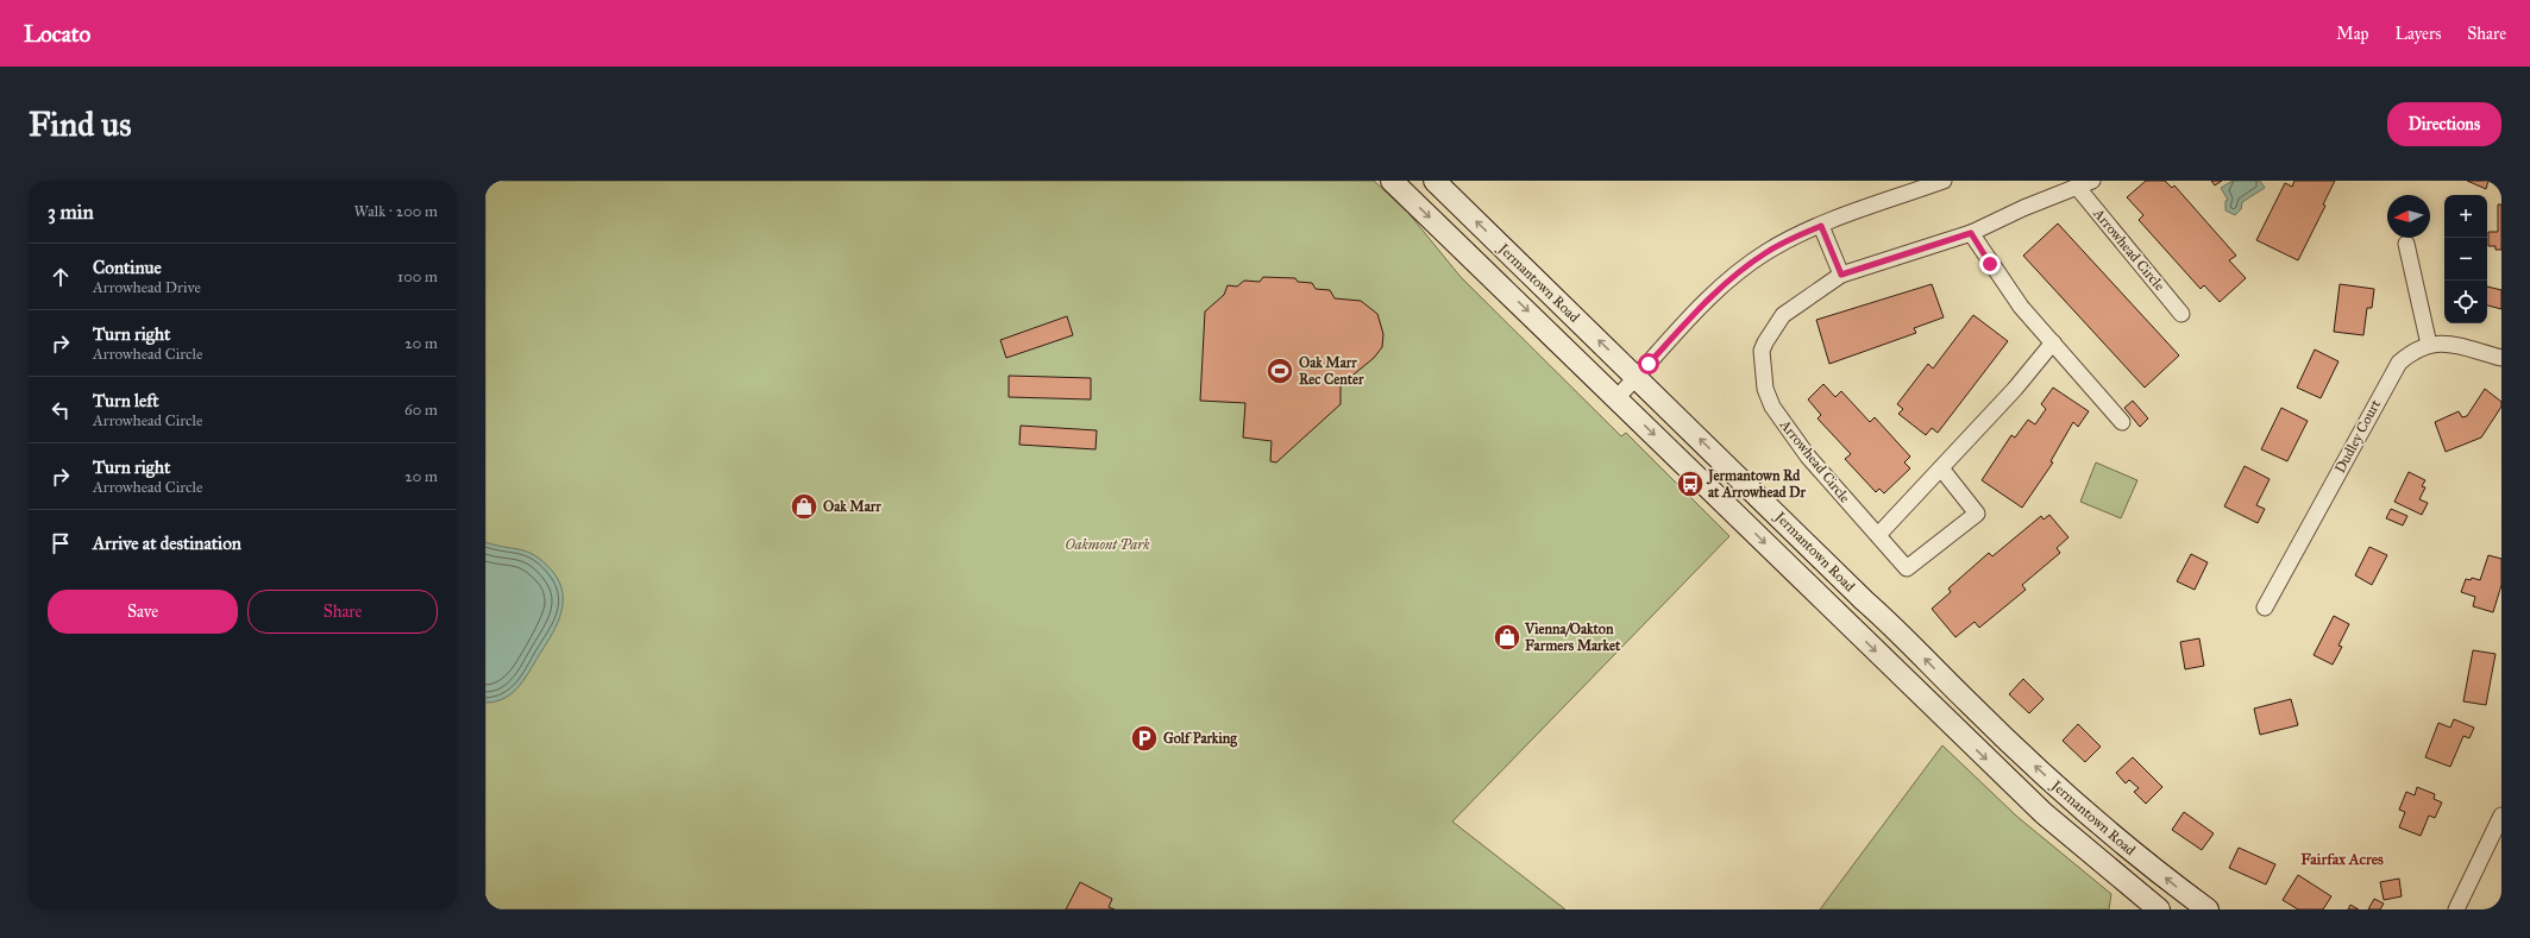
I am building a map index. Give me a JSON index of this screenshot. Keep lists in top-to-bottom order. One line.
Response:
{"streets":{"main road":["Jermantown Road"],"street":["Arrowhead Circle","Dudley Court"]},"districts":["Fairfax Acres"],"parks":["Oakmont Park"],"places":{"sports":["Oak Marr Rec Center"],"bus stop":["Jermantown Rd at Arrowhead Dr"],"shop":["Oak Marr","Vienna/Oakton Farmers Market"],"parking":["Golf Parking"]},"north":"left","page":{"header":"Locato","nav":["Map","Layers","Share"],"buttons":["Directions",["Save","Share"]],"title":"Find us","heading":["3 min","Walk · 200 m"],"map_buttons":["+","−"],"list":[["Continue","Arrowhead Drive","100 m"],["Turn right","Arrowhead Circle","20 m"],["Turn left","Arrowhead Circle","60 m"],["Turn right","Arrowhead Circle","20 m"],"Arrive at destination"]}}
